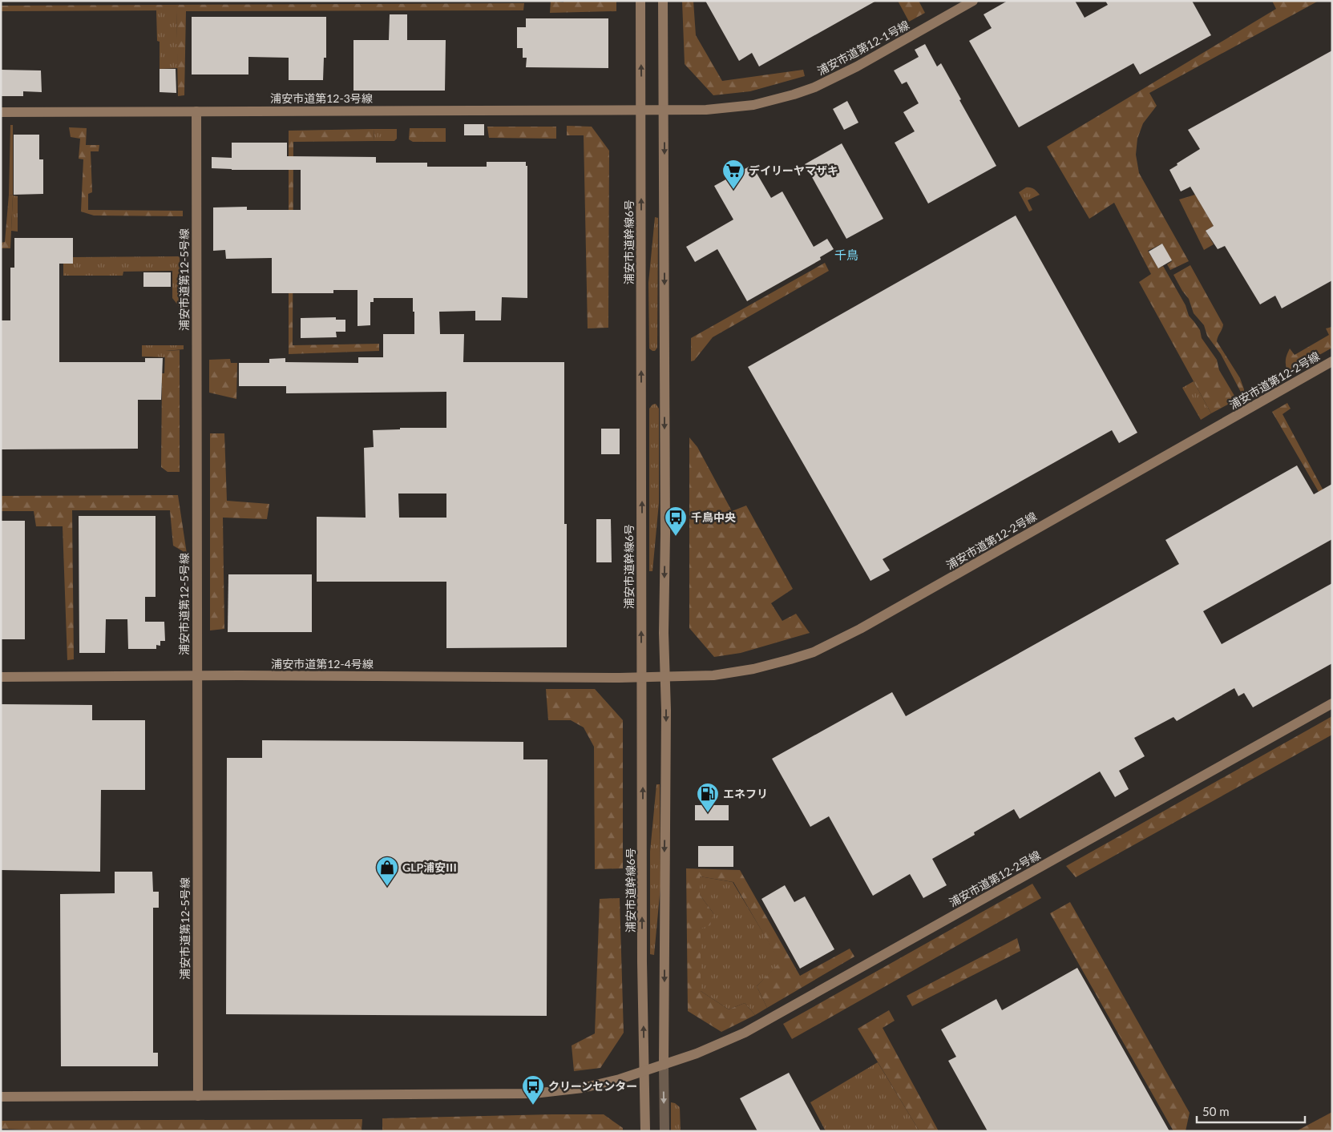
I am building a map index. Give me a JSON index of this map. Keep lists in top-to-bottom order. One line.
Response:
{"streets":{"street":["浦安市道第12-1号線","浦安市道第12-3号線","浦安市道幹線6号","浦安市道第12-5号線","浦安市道第12-2号線","浦安市道第12-4号線"]},"crossings":[["浦安市道第12-1号線","浦安市道第12-3号線"],["浦安市道第12-1号線","浦安市道幹線6号"],["浦安市道第12-3号線","浦安市道幹線6号"],["浦安市道第12-3号線","浦安市道第12-5号線"],["浦安市道幹線6号","浦安市道第12-2号線"],["浦安市道幹線6号","浦安市道第12-4号線"],["浦安市道第12-5号線","浦安市道第12-2号線"],["浦安市道第12-5号線","浦安市道第12-4号線"],["浦安市道第12-2号線","浦安市道第12-4号線"]],"districts":["千鳥"],"places":{"supermarket":["デイリーヤマザキ"],"bus stop":["千鳥中央","クリーンセンター"],"fuel station":["エネフリ"],"shop":["GLP浦安Ⅲ"]},"scale_bar":"50 m"}
